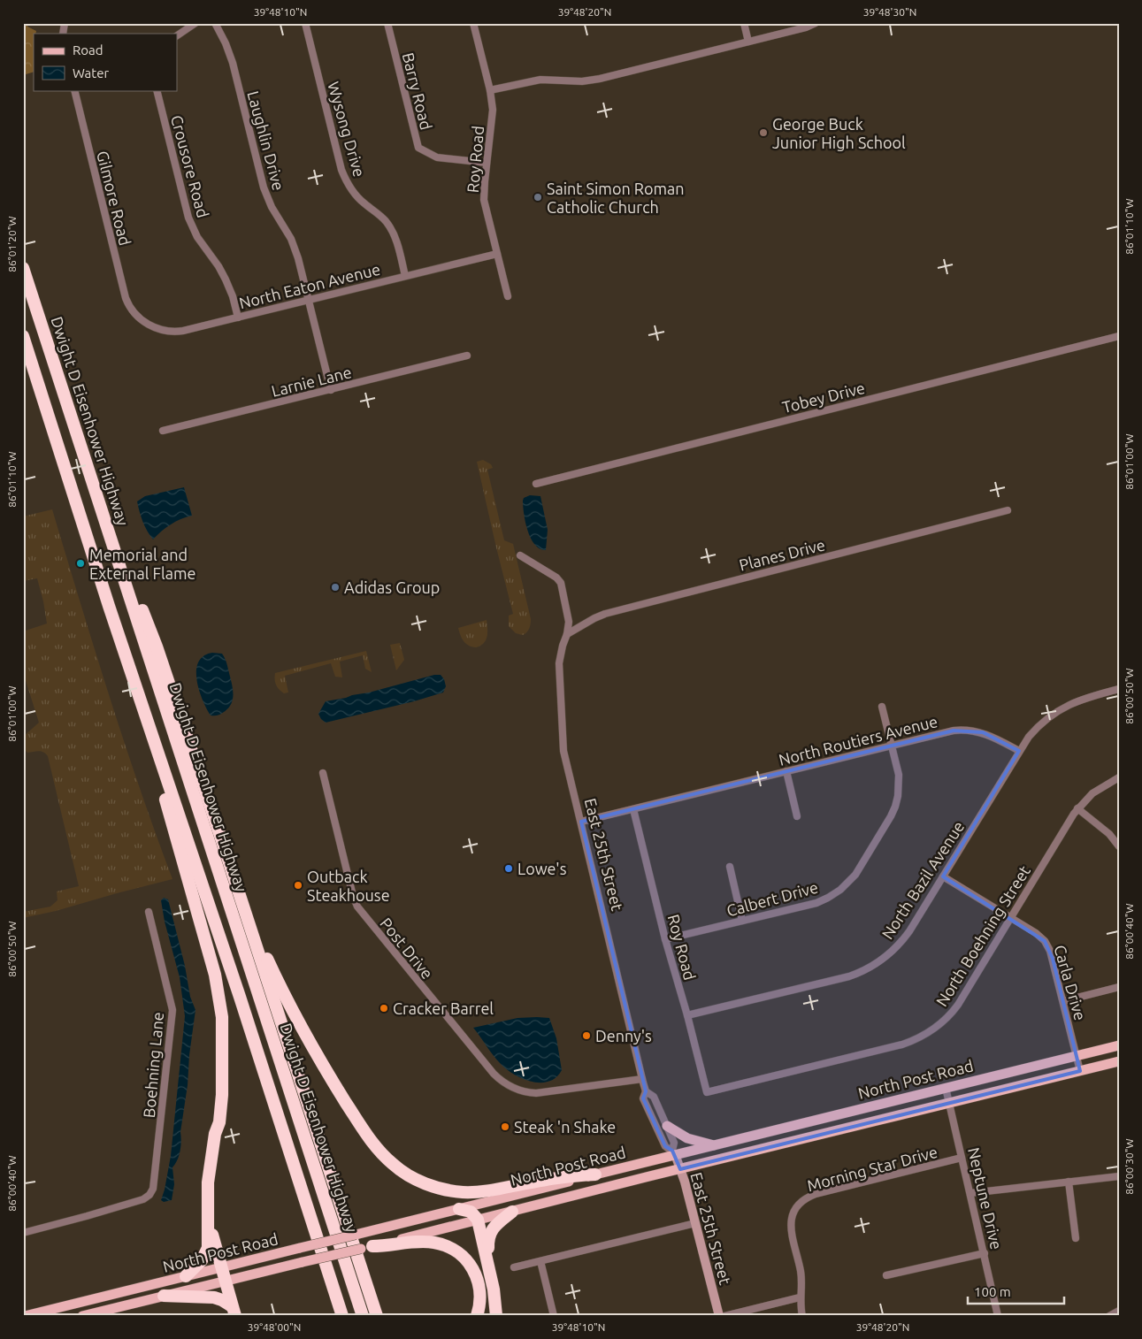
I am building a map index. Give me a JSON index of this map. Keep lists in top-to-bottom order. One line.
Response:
{"streets":{"highway":["Dwight D Eisenhower Highway"],"main road":["North Post Road"],"street":["Barry Road","Wysong Drive","Laughlin Drive","Roy Road","Crousore Road","Gilmore Road","North Eaton Avenue","Larnie Lane","Tobey Drive","Planes Drive","North Routiers Avenue","East 25th Street","North Bazil Avenue","Calbert Drive","North Boehning Street","Post Drive","Carla Drive","Boehning Lane","Morning Star Drive","Neptune Drive"]},"crossings":[["Barry Road","Roy Road"],["Wysong Drive","North Eaton Avenue"],["Laughlin Drive","North Eaton Avenue"],["Laughlin Drive","Larnie Lane"],["Roy Road","North Eaton Avenue"],["Roy Road","North Routiers Avenue"],["Roy Road","North Bazil Avenue"],["Roy Road","Calbert Drive"],["Roy Road","North Boehning Street"],["Crousore Road","North Eaton Avenue"],["Gilmore Road","North Eaton Avenue"],["Planes Drive","East 25th Street"],["North Routiers Avenue","East 25th Street"],["North Routiers Avenue","North Bazil Avenue"],["North Routiers Avenue","Calbert Drive"],["East 25th Street","Post Drive"],["East 25th Street","North Post Road"],["North Bazil Avenue","Carla Drive"],["North Boehning Street","Carla Drive"],["Carla Drive","North Post Road"],["North Post Road","Neptune Drive"],["Morning Star Drive","Neptune Drive"]],"places":["George Buck Junior High School","Saint Simon Roman Catholic Church","Memorial and External Flame","Adidas Group","Lowe's","Outback Steakhouse","Cracker Barrel","Denny's","Steak 'n Shake"],"legend":["Road","Water"],"scale_bar":"100 m","coordinates":["39°48'10\"N","39°48'20\"N","39°48'30\"N","86°01'10\"W","86°01'20\"W","86°01'00\"W","86°00'50\"W","86°00'40\"W","86°00'30\"W","39°48'00\"N"]}
